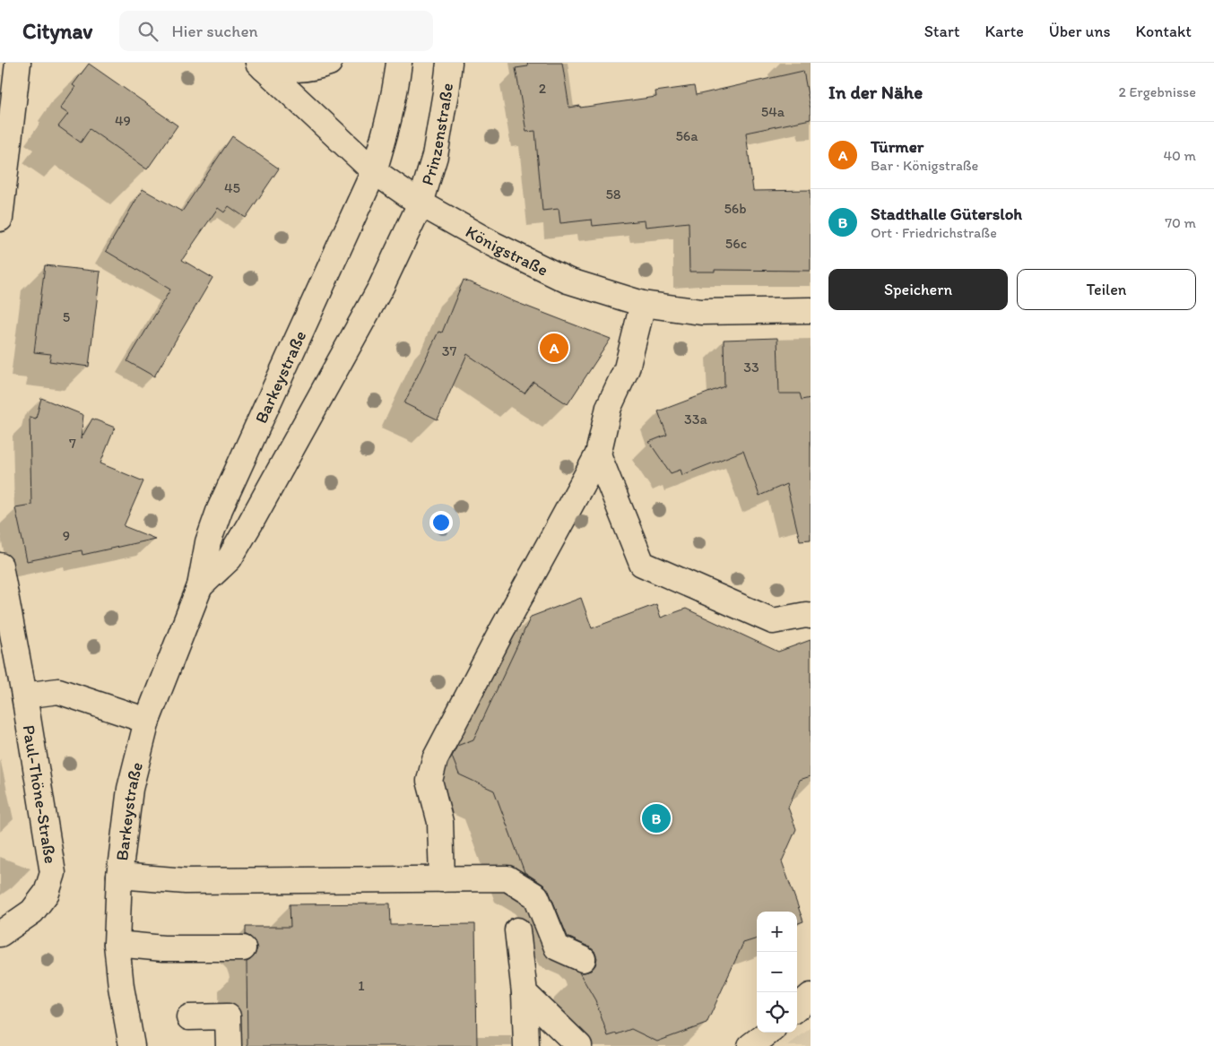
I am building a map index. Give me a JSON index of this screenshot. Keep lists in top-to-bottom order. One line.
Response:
{"streets":{"street":["Prinzenstraße","Königstraße","Barkeystraße","Paul-Thöne-Straße"]},"crossings":[["Prinzenstraße","Königstraße"],["Prinzenstraße","Barkeystraße"],["Königstraße","Barkeystraße"]],"house_numbers":["2","54a","49","56a","45","58","56b","56c","5","37","33","33a","7","9","1"],"page":{"header":"Citynav","search":"Hier suchen","nav":["Start","Karte","Über uns","Kontakt"],"heading":["In der Nähe","2 Ergebnisse"],"list":[{"mark":"A","name":"Türmer","note":"Bar · Königstraße","value":"40 m"},{"mark":"B","name":"Stadthalle Gütersloh","note":"Ort · Friedrichstraße","value":"70 m"}],"buttons":["Speichern","Teilen"],"pins":["A","B"],"map_buttons":["+","−"]}}
